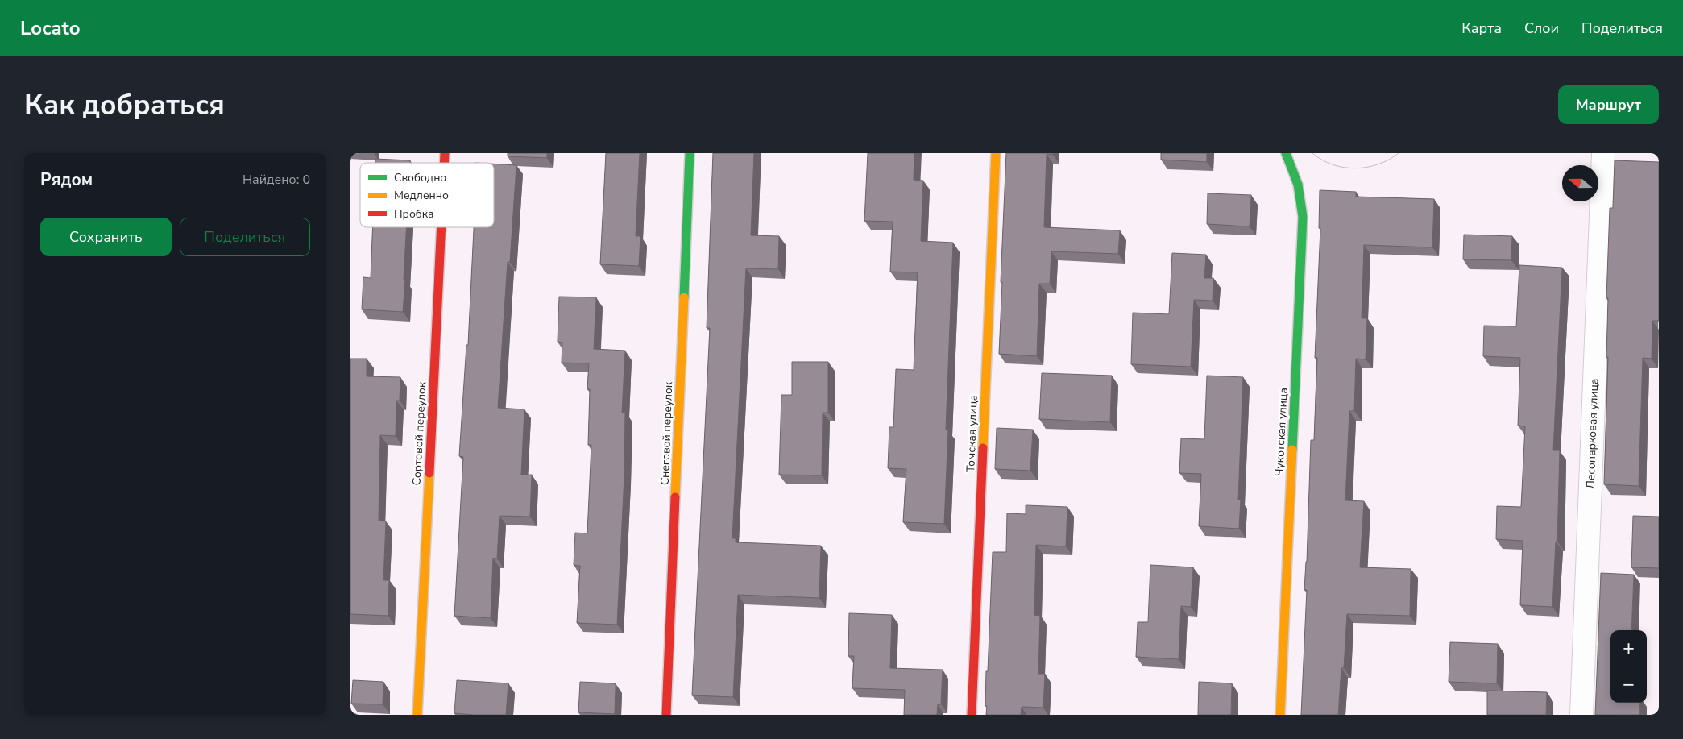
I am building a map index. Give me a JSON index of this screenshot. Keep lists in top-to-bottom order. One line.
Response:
{"streets":{"street":["Чукотская улица","Сортовой переулок","Снеговой переулок","Томская улица","Лесопарковая улица"]},"legend":["Свободно","Медленно","Пробка"],"north":"left","page":{"header":"Locato","nav":["Карта","Слои","Поделиться"],"buttons":["Маршрут",["Сохранить","Поделиться"]],"title":"Как добраться","heading":["Рядом","Найдено: 0"],"map_buttons":["+","−"]}}
